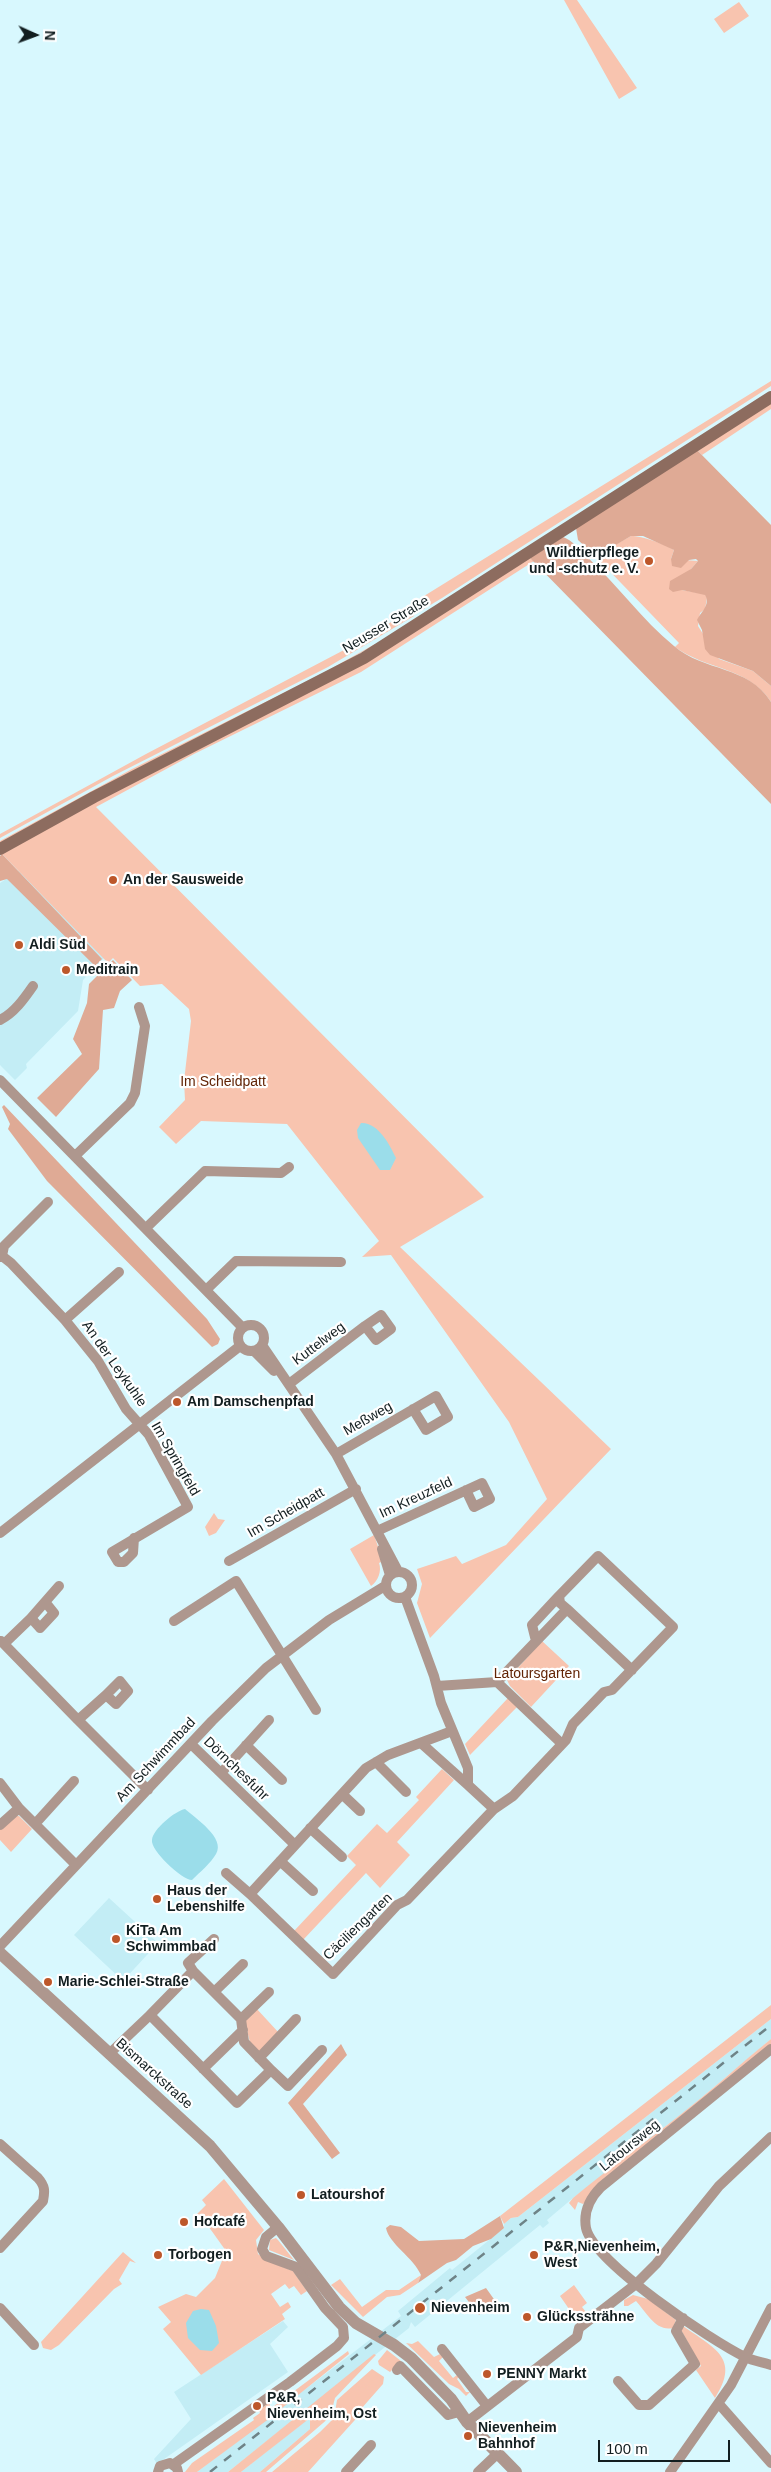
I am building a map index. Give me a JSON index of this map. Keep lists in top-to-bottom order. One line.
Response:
{"streets":{"main road":["Neusser Straße"],"street":["Kuttelweg","An der Leykuhle","Meßweg","Im Springfeld","Im Kreuzfeld","Im Scheidpatt","Am Schwimmbad","Dörnchesfuhr","Cäciliengarten","Bismarckstraße","Latoursweg"]},"crossings":[["An der Leykuhle","Im Springfeld"],["Am Schwimmbad","Dörnchesfuhr"]],"parks":["Im Scheidpatt","Latoursgarten"],"places":["Wildtierpflege und -schutz e. V.","An der Sausweide","Aldi Süd","Meditrain","Am Damschenpfad","Haus der Lebenshilfe","KiTa Am Schwimmbad","Marie-Schlei-Straße","Latourshof","Hofcafé","Torbogen","P&R,Nievenheim, West","Nievenheim","Glückssträhne","PENNY Markt","P&R, Nievenheim, Ost","Nievenheim Bahnhof"],"scale_bar":"100 m","north":"right"}
